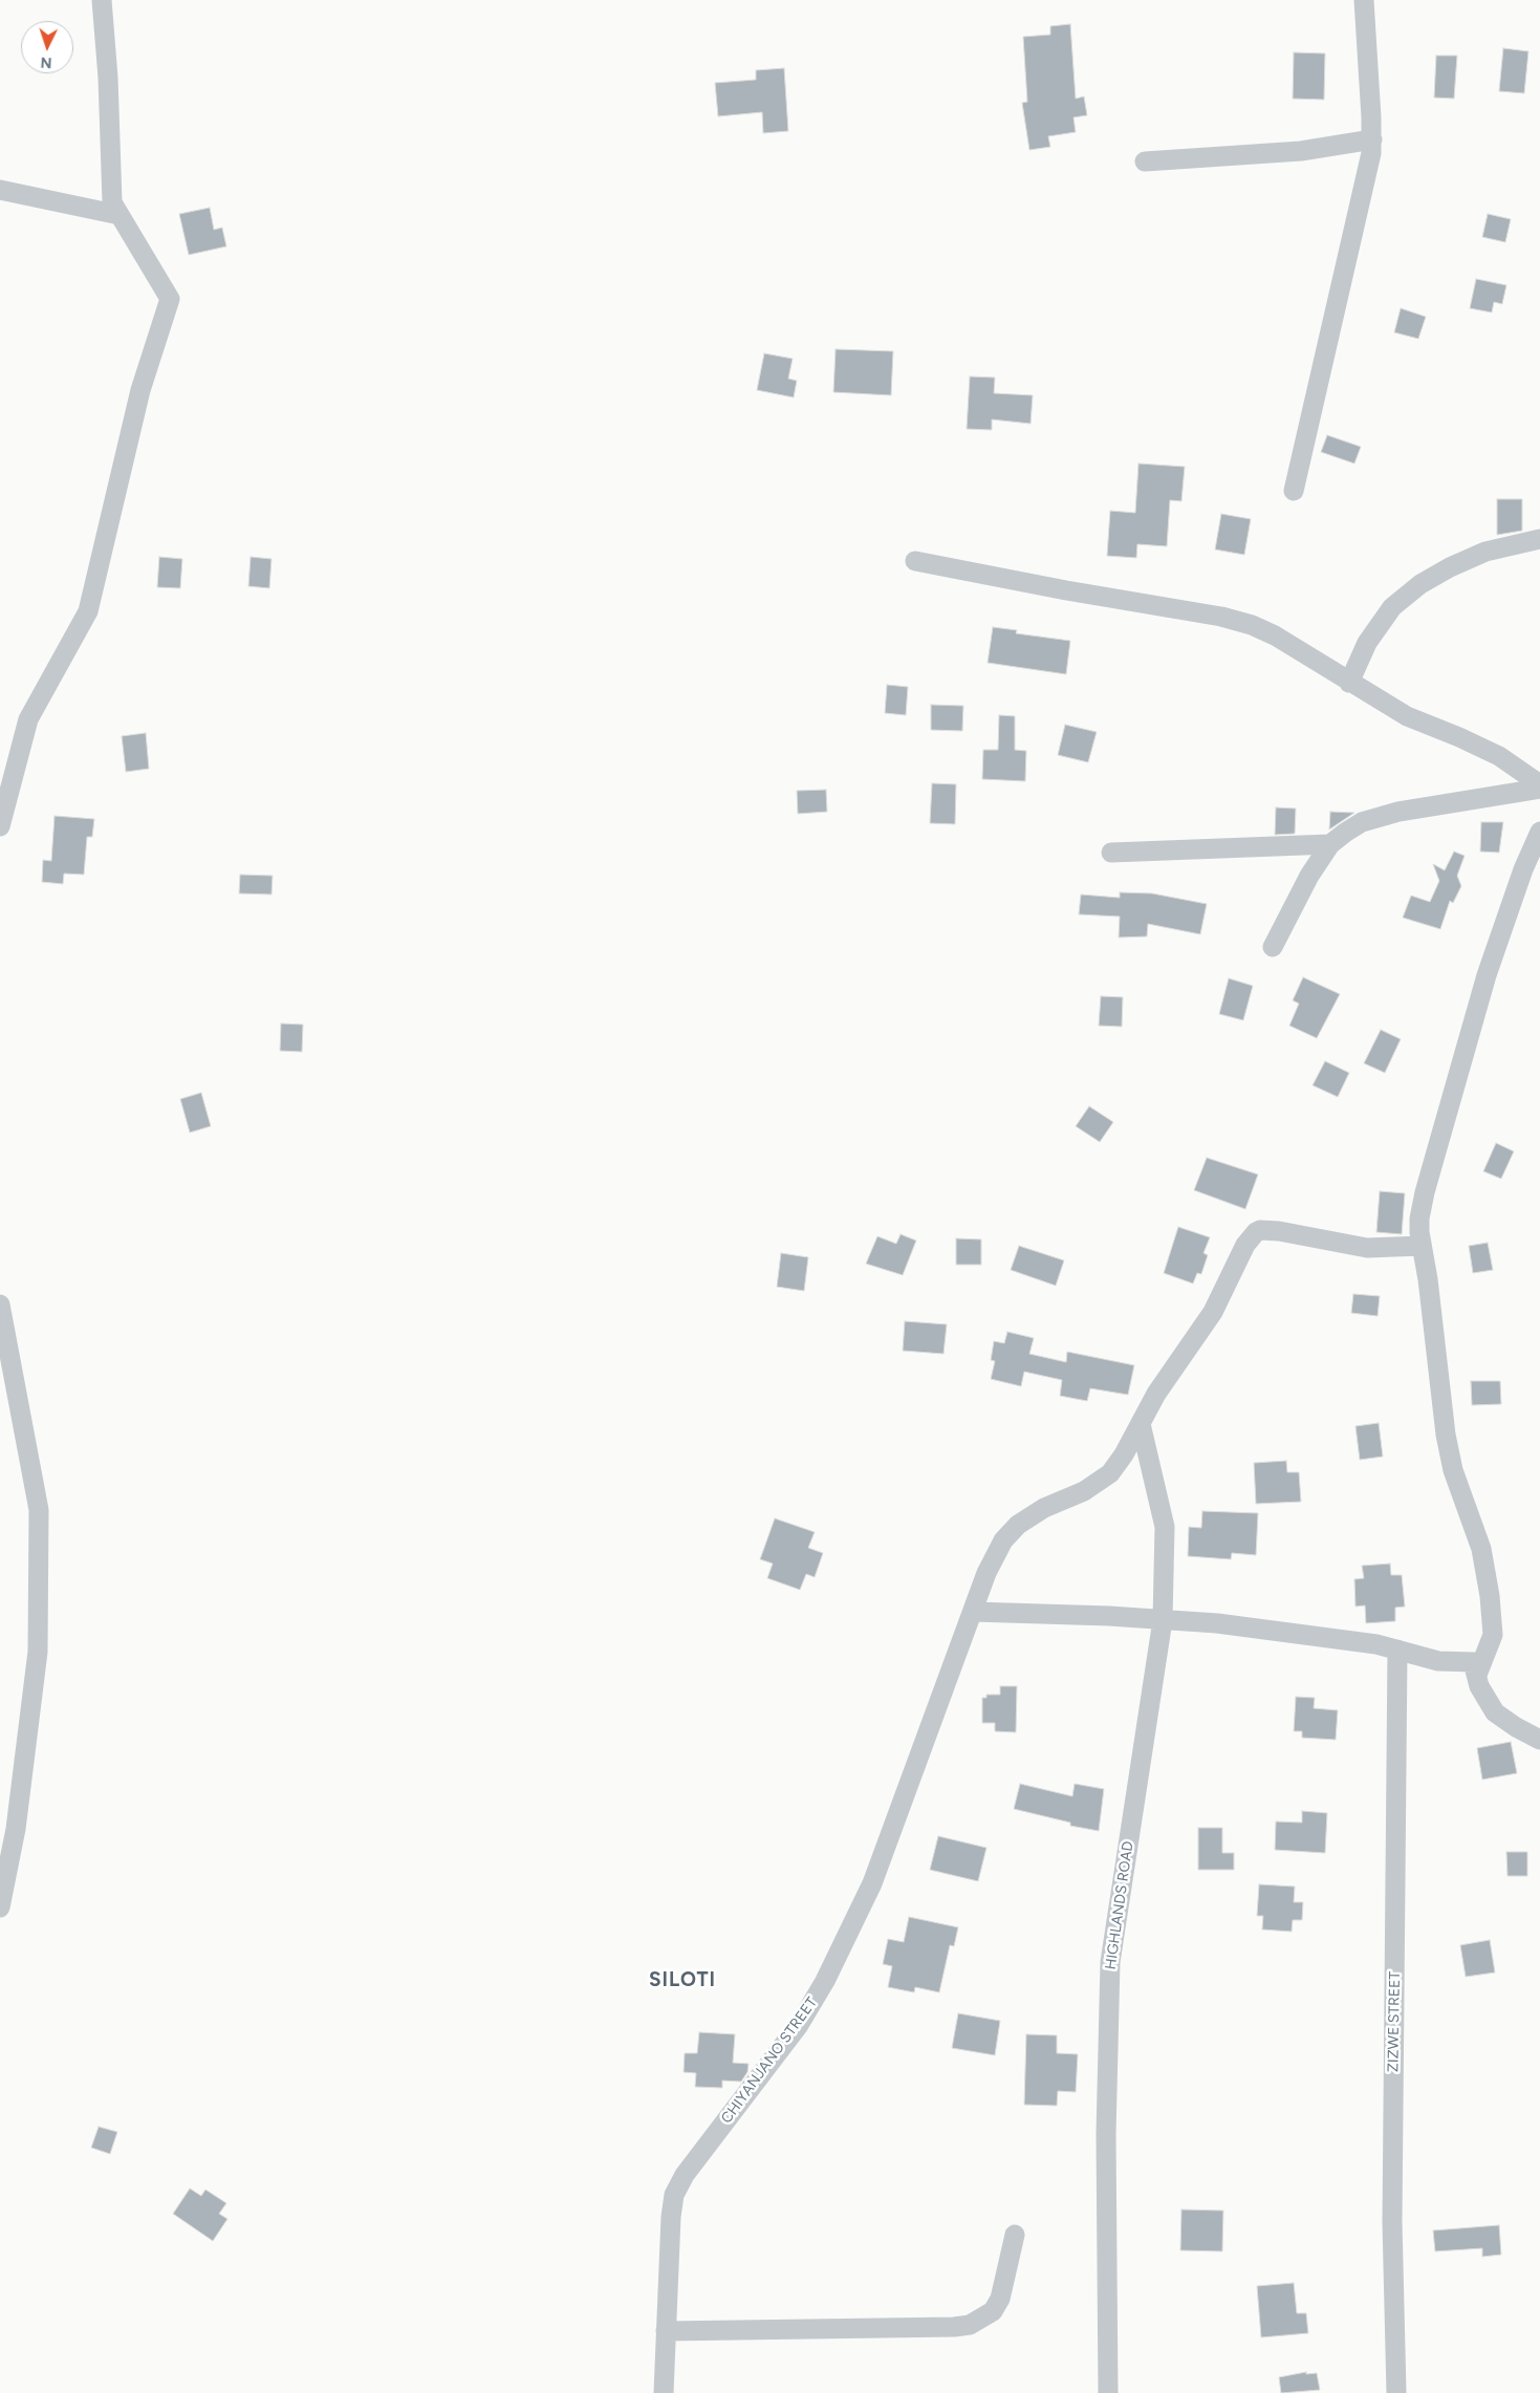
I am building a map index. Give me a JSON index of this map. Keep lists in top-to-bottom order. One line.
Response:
{"streets":{"street":["HIGHLANDS ROAD","ZIZWE STREET","CHIYANJANO STREET"]},"crossings":[["HIGHLANDS ROAD","CHIYANJANO STREET"]],"districts":["SILOTI"],"north":"bottom"}
